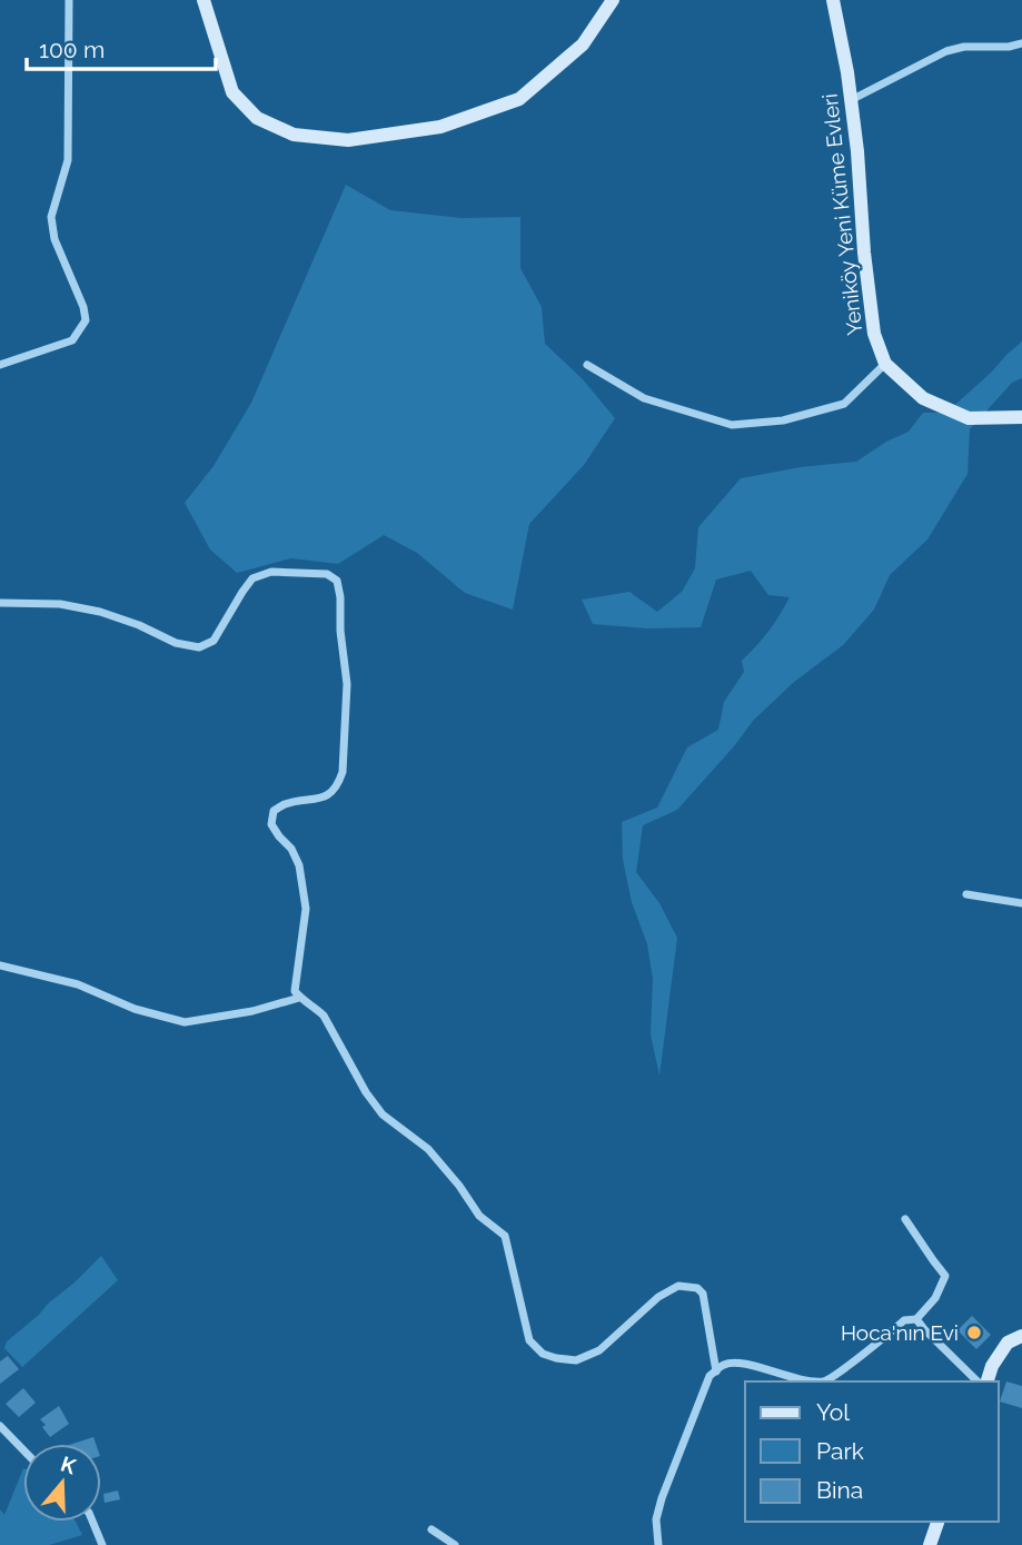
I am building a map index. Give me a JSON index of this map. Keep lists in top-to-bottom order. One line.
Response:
{"streets":{"street":["Yeniköy Yeni Küme Evleri"]},"places":["Hoca'nın Evi"],"legend":["Yol","Park","Bina"],"scale_bar":"100 m","north":"top"}
